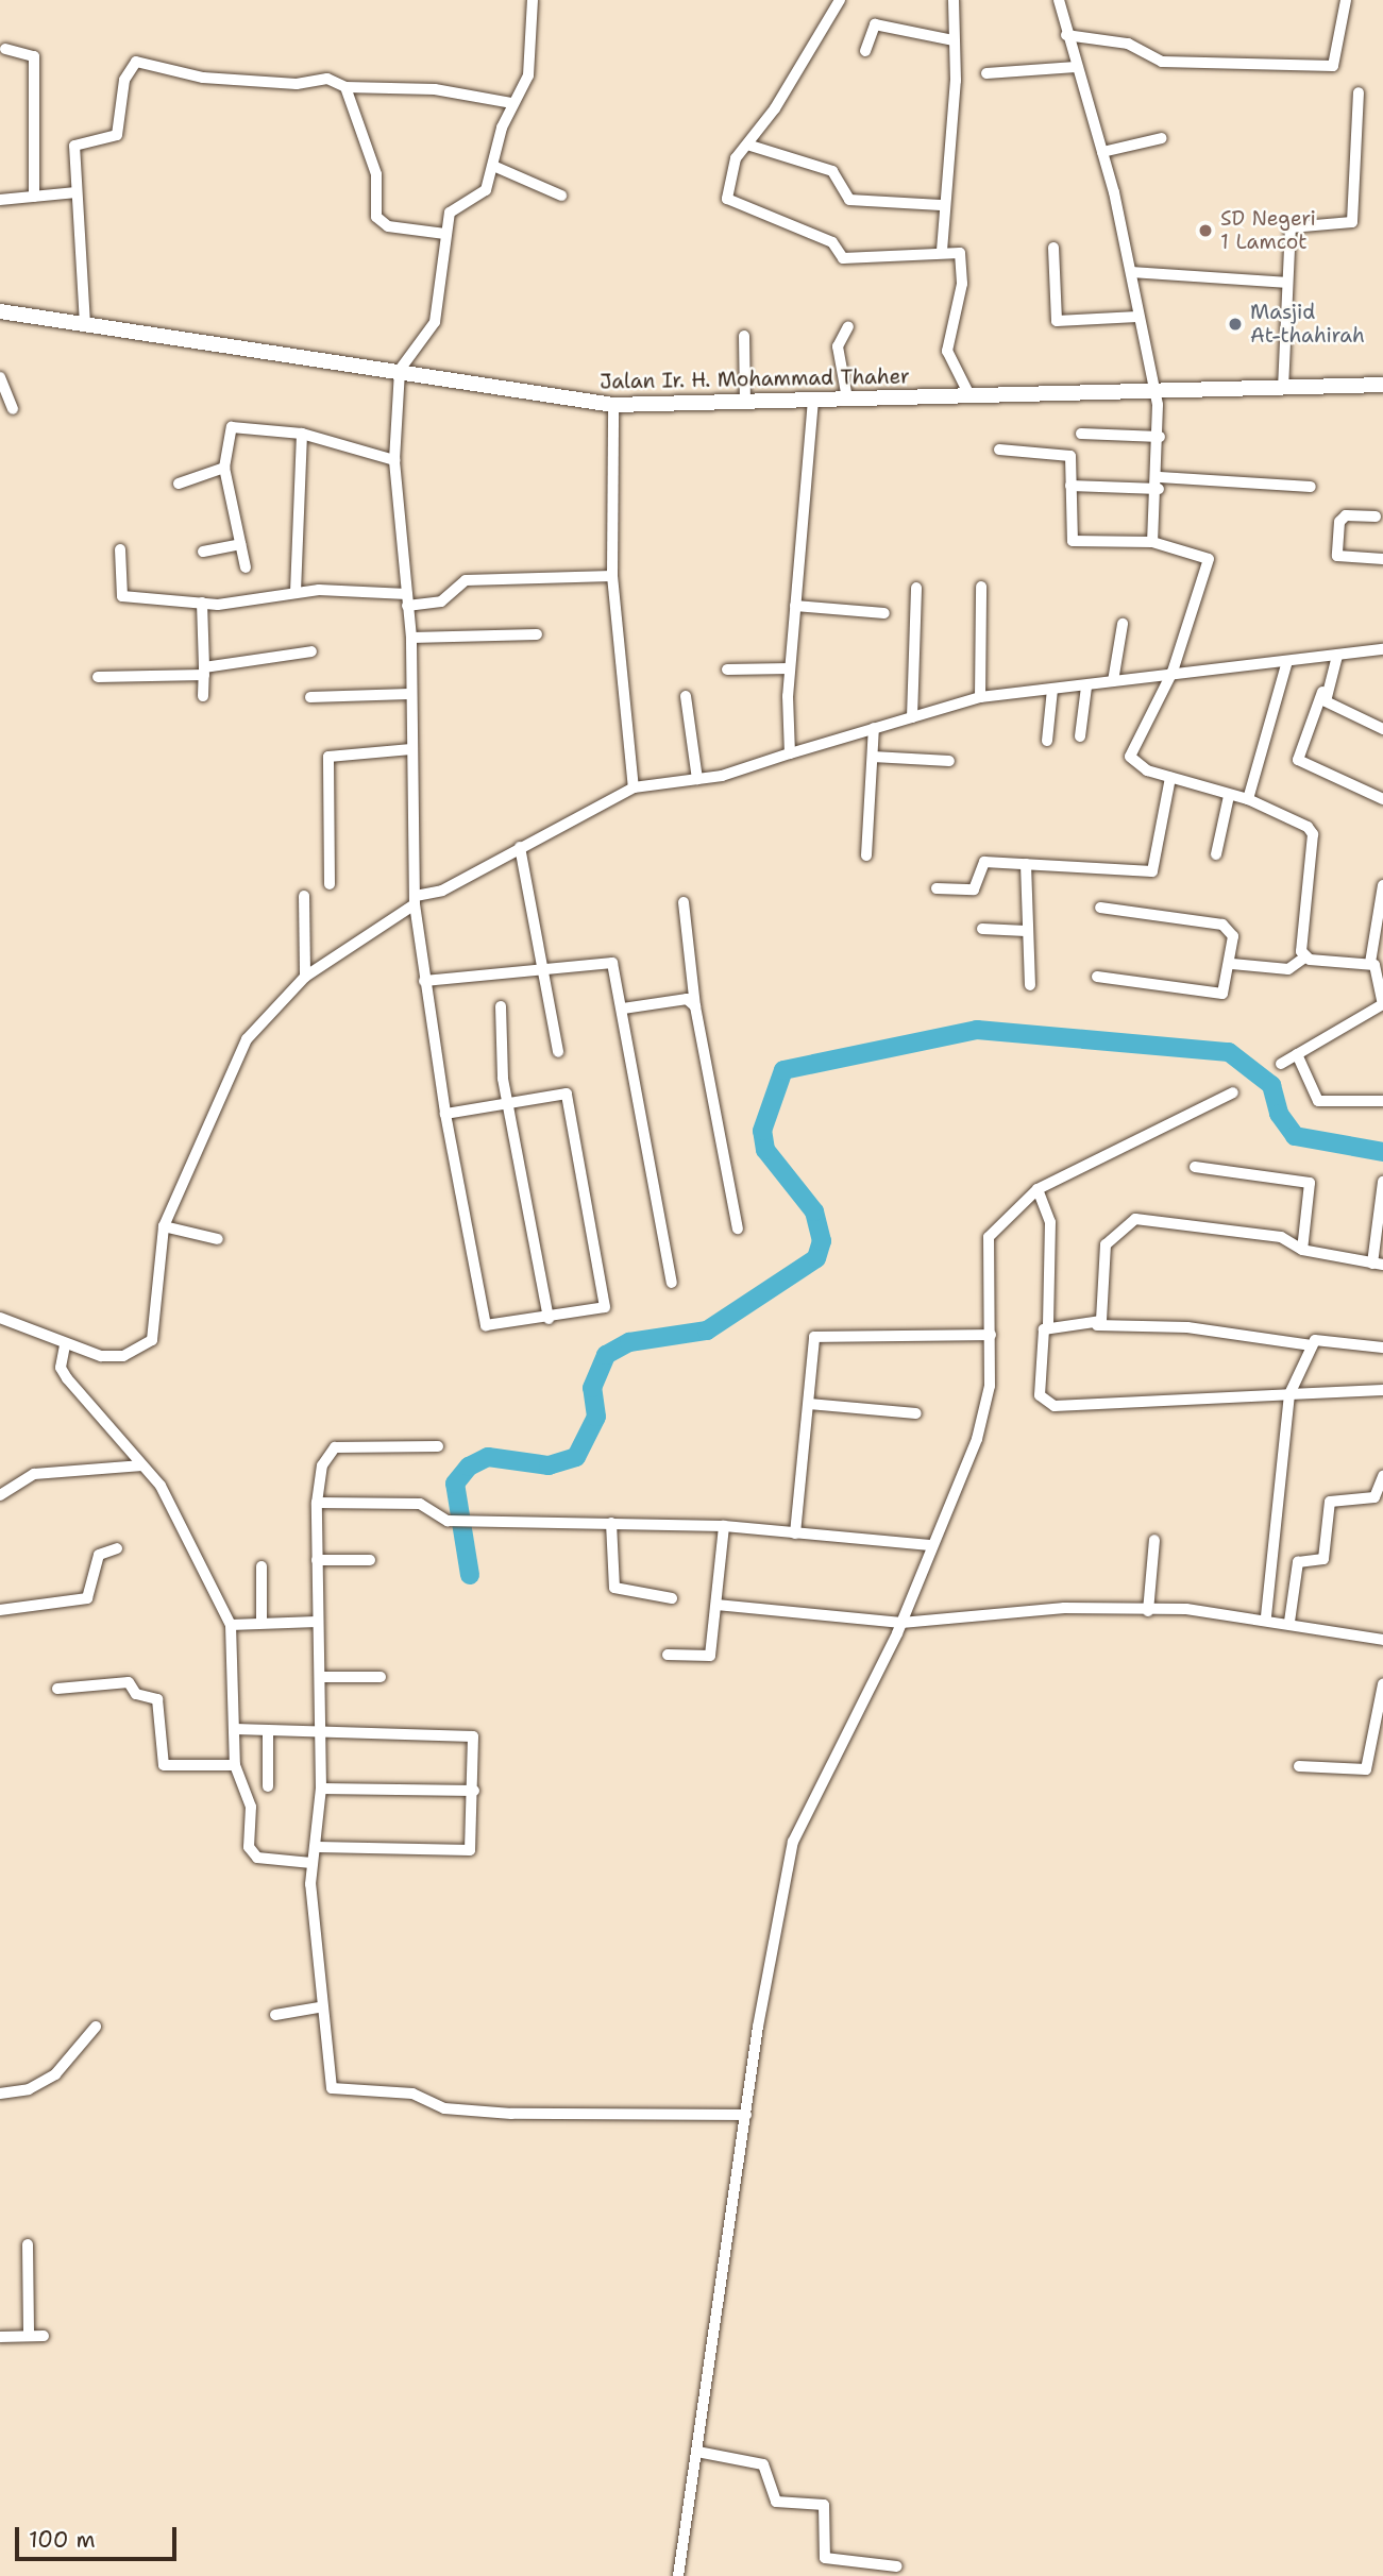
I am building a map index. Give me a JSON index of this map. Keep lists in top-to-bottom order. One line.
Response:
{"streets":{"main road":["Jalan Ir. H. Mohammad Thaher"]},"places":["SD Negeri 1 Lamcot","Masjid At-thahirah"],"scale_bar":"100 m"}
